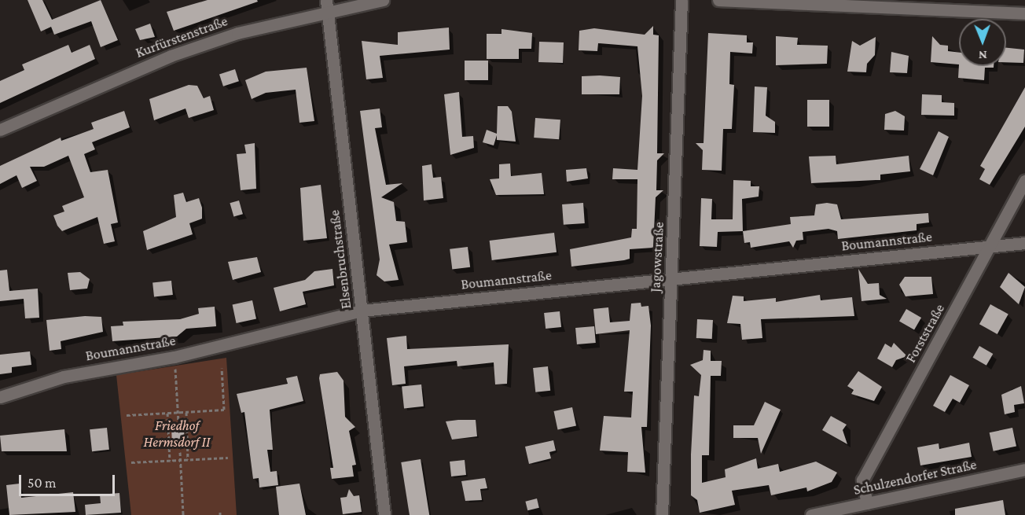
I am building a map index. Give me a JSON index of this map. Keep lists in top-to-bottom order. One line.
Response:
{"streets":{"street":["Kurfürstenstraße","Boumannstraße","Jagowstraße","Elsenbruchstraße","Forststraße","Schulzendorfer Straße"]},"crossings":[["Kurfürstenstraße","Elsenbruchstraße"],["Boumannstraße","Jagowstraße"],["Boumannstraße","Elsenbruchstraße"],["Boumannstraße","Forststraße"],["Forststraße","Schulzendorfer Straße"]],"parks":["Friedhof Hermsdorf II"],"scale_bar":"50 m","north":"bottom"}
